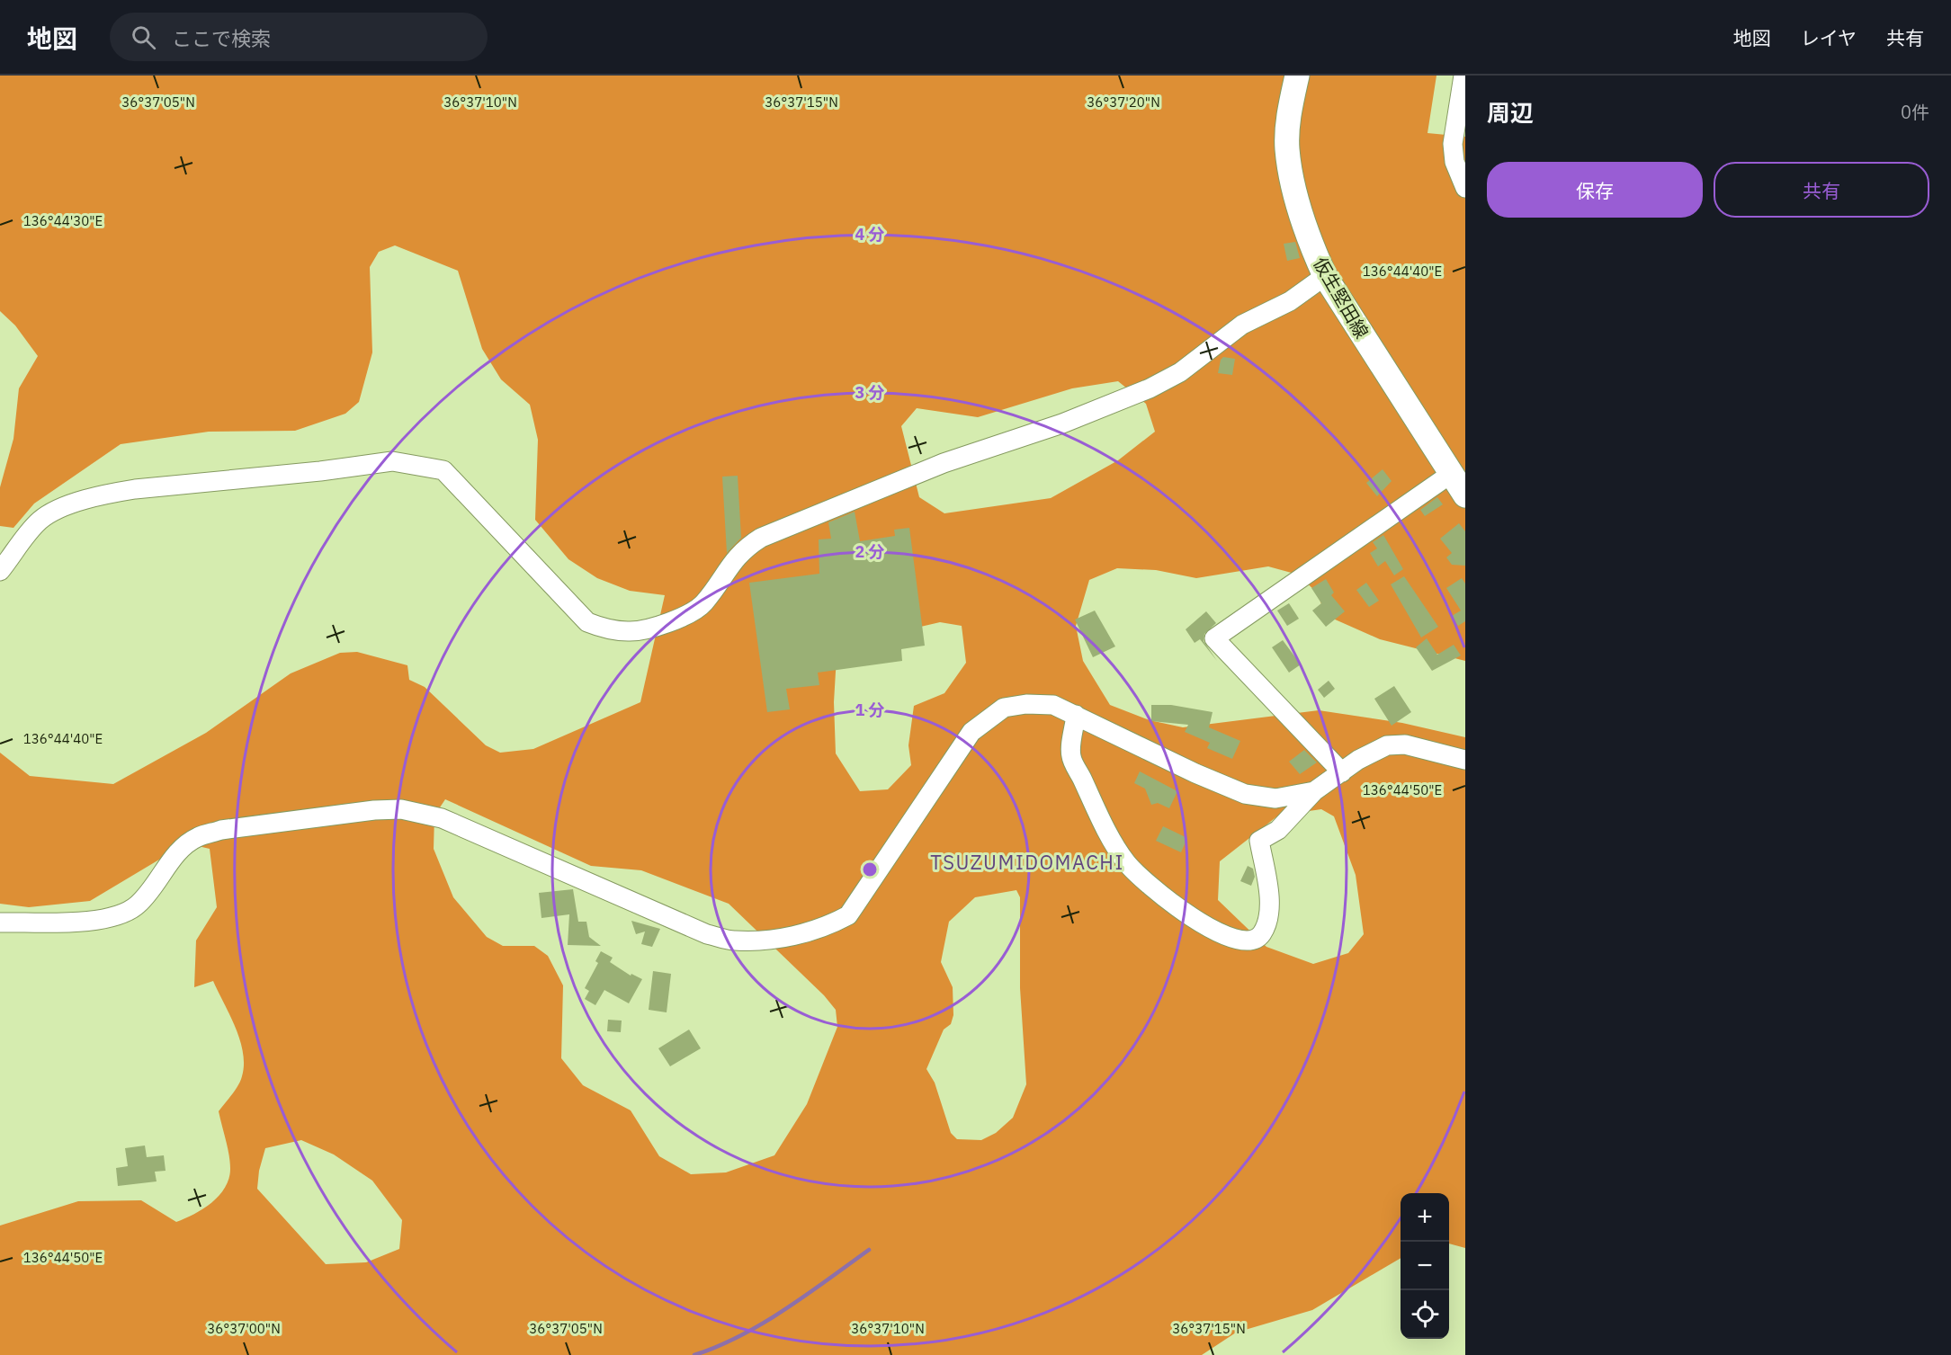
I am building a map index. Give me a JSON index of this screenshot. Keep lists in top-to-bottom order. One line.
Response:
{"streets":{"main road":["仮生堅田線"]},"districts":["TSUZUMIDOMACHI"],"page":{"header":"地図","search":"ここで検索","nav":["地図","レイヤ","共有"],"heading":["周辺","0件"],"buttons":["保存","共有"],"map_buttons":["+","−"]},"coordinates":["36°37'05\"N","36°37'10\"N","36°37'15\"N","36°37'20\"N","136°44'30\"E","136°44'40\"E","136°44'50\"E","36°37'00\"N"],"rings":["4 分","3 分","2 分","1 分"]}
